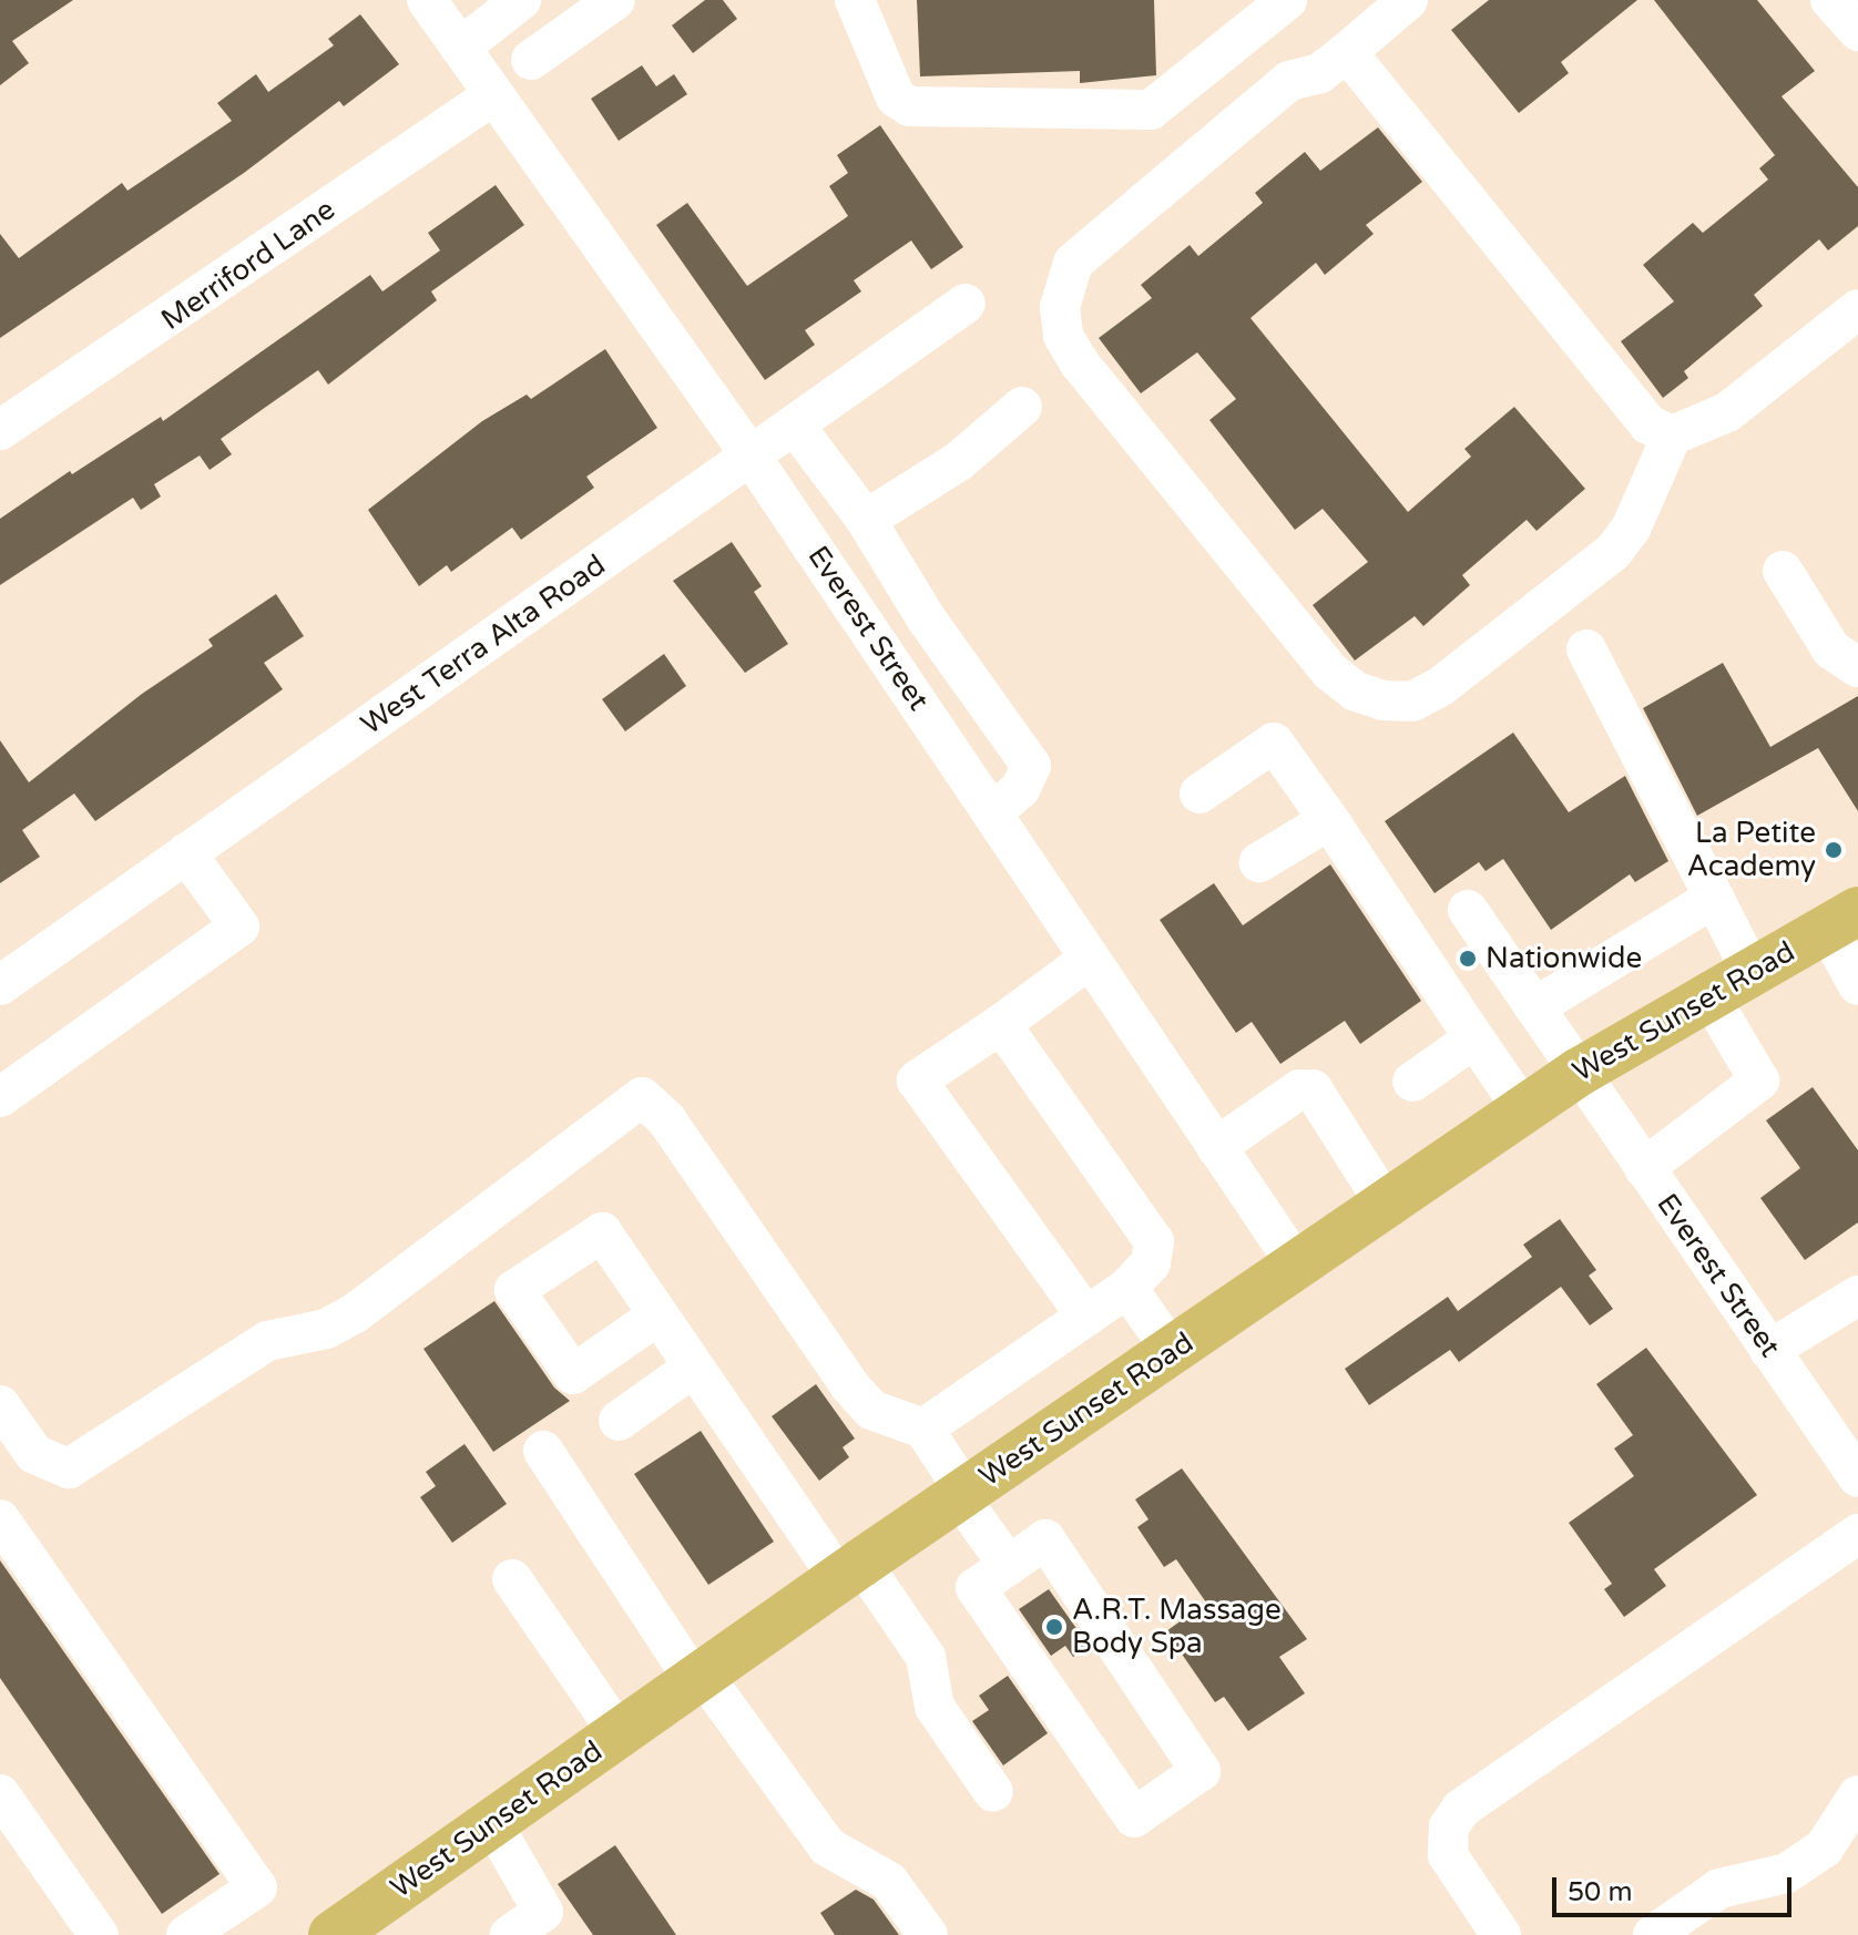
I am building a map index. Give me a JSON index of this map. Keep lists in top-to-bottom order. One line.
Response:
{"streets":{"main road":["West Sunset Road"],"street":["Merriford Lane","Everest Street","West Terra Alta Road"]},"crossings":[["Merriford Lane","Everest Street"],["Everest Street","West Terra Alta Road"],["Everest Street","West Sunset Road"]],"places":["La Petite Academy","Nationwide","A.R.T. Massage Body Spa"],"scale_bar":"50 m"}
